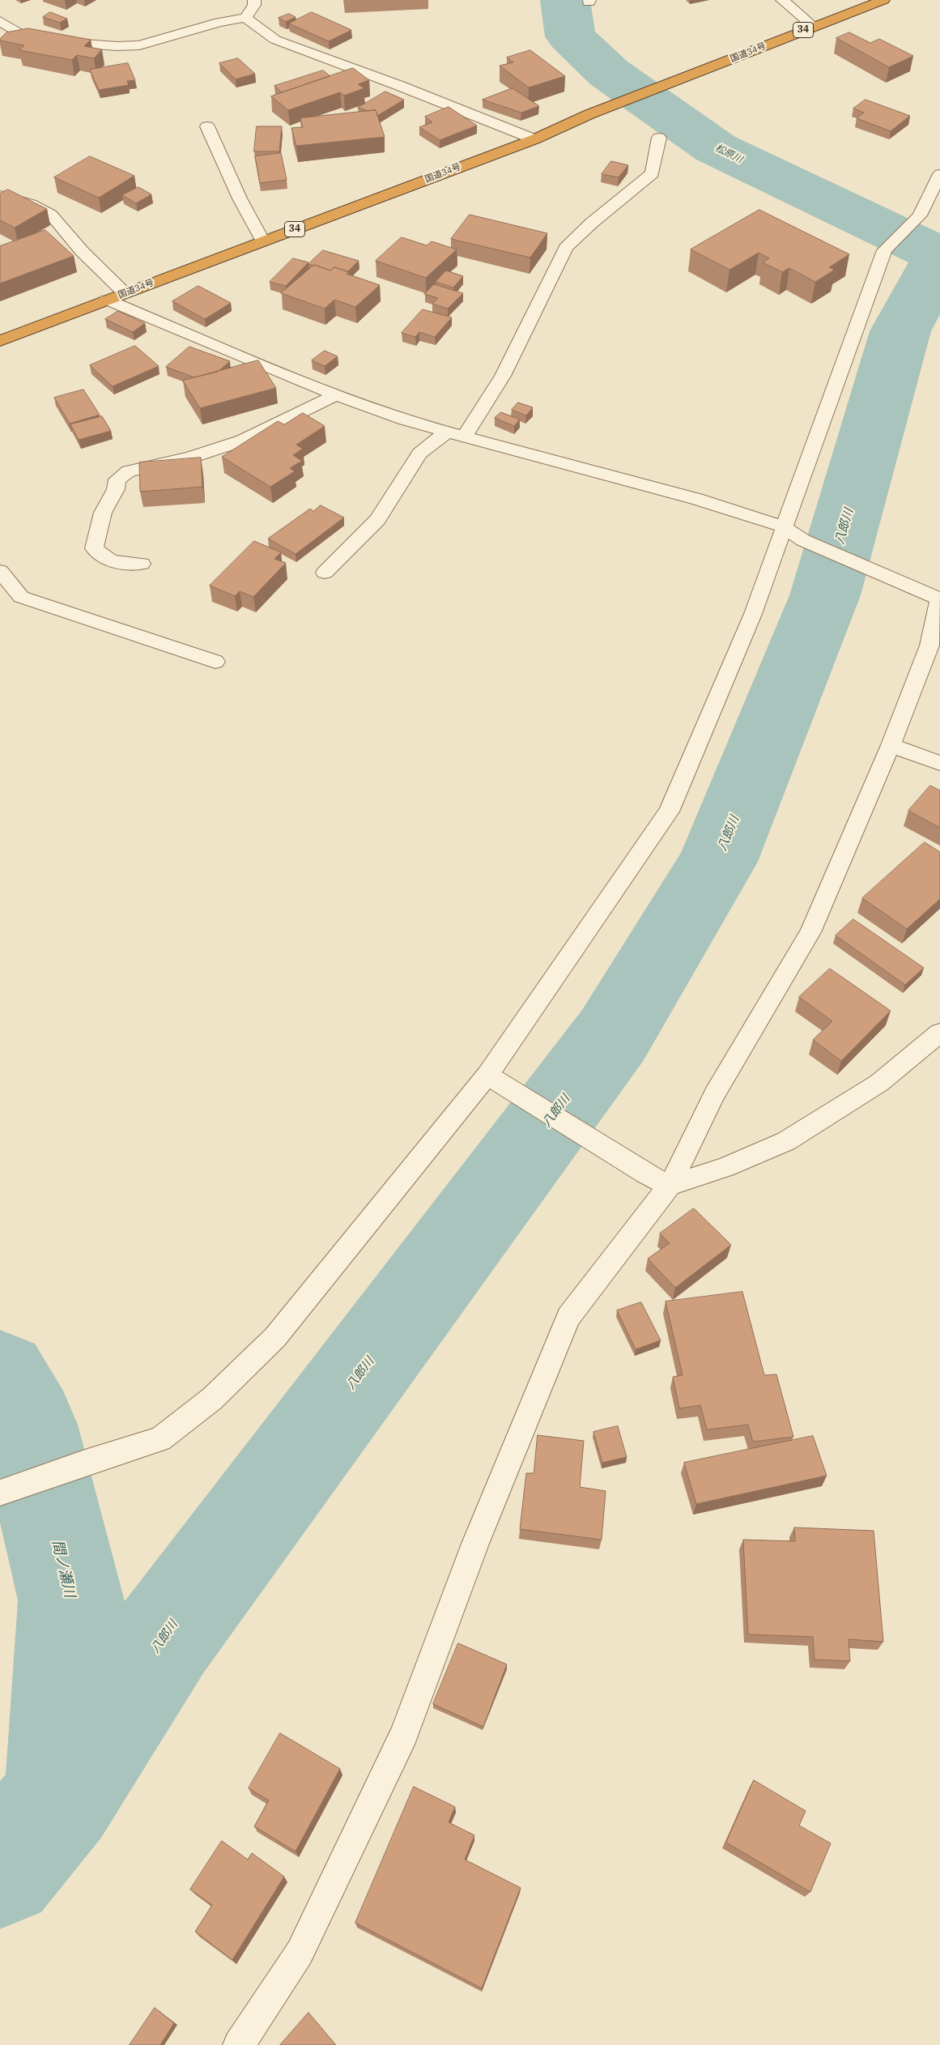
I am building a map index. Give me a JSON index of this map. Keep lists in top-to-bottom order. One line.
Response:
{"streets":{"highway":["34","国道34号"]},"water":["松原川","八郎川","間ノ瀬川"]}
